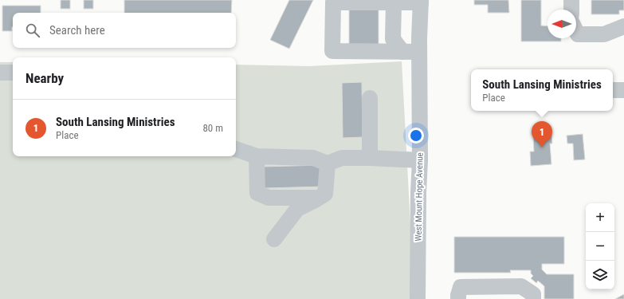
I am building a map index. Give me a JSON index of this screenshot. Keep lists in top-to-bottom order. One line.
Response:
{"streets":{"street":["West Mount Hope Avenue"]},"north":"left","page":{"search":"Search here","heading":"Nearby","popup":["South Lansing Ministries","Place"],"list":[{"mark":"1","name":"South Lansing Ministries","note":"Place","value":"80 m"}],"pins":"1","map_buttons":["+","−"]}}
